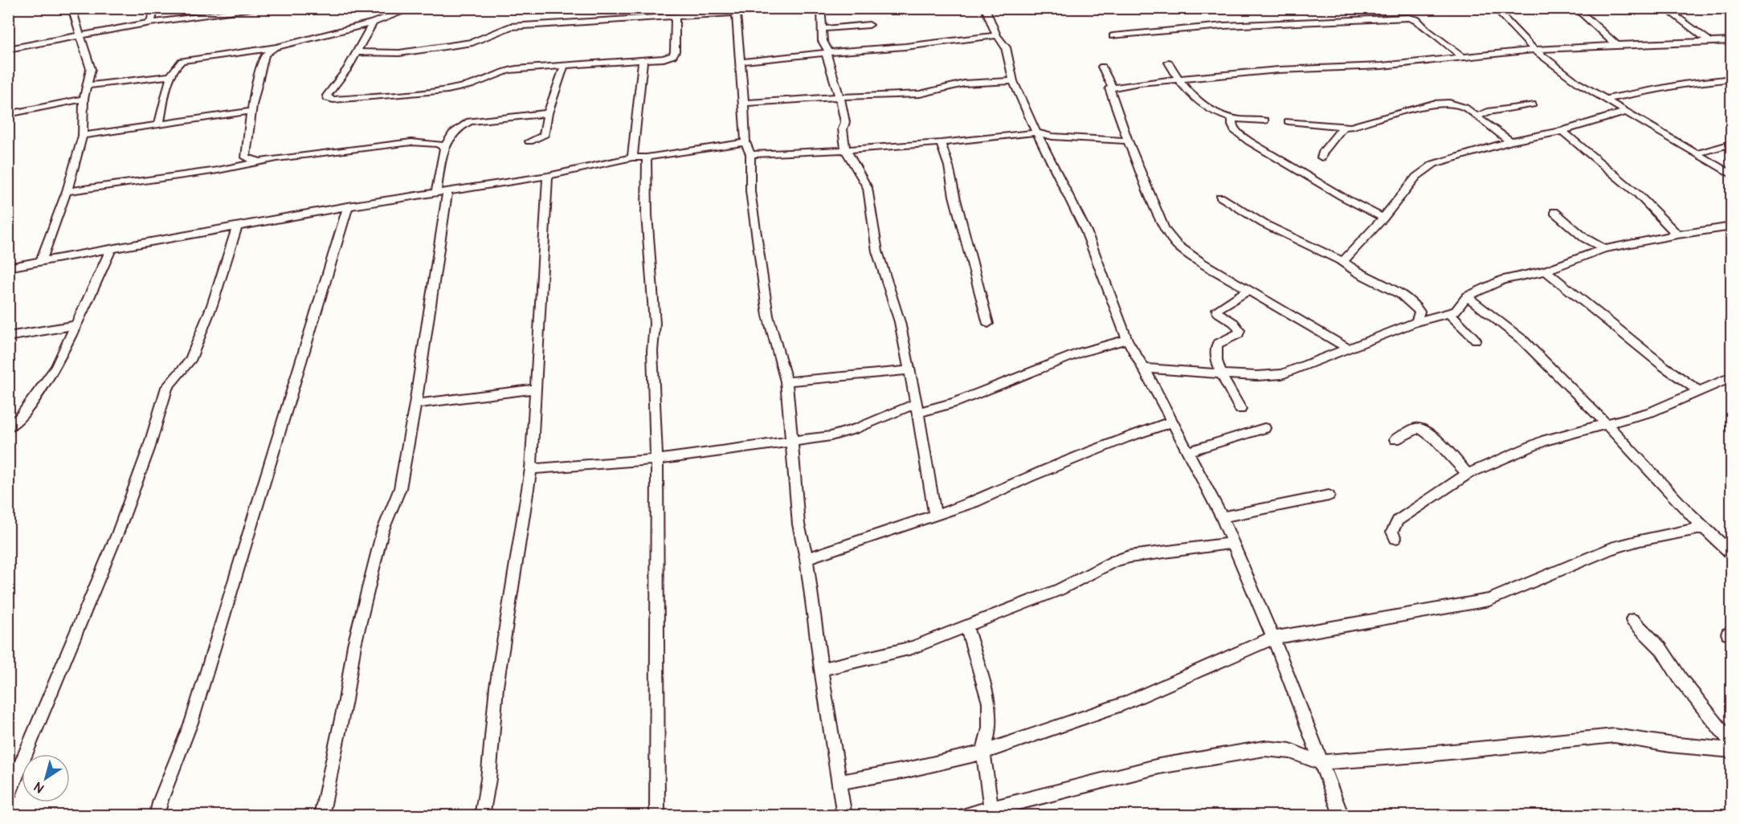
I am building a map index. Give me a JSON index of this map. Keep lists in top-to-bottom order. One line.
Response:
{"north":"bottom left"}
